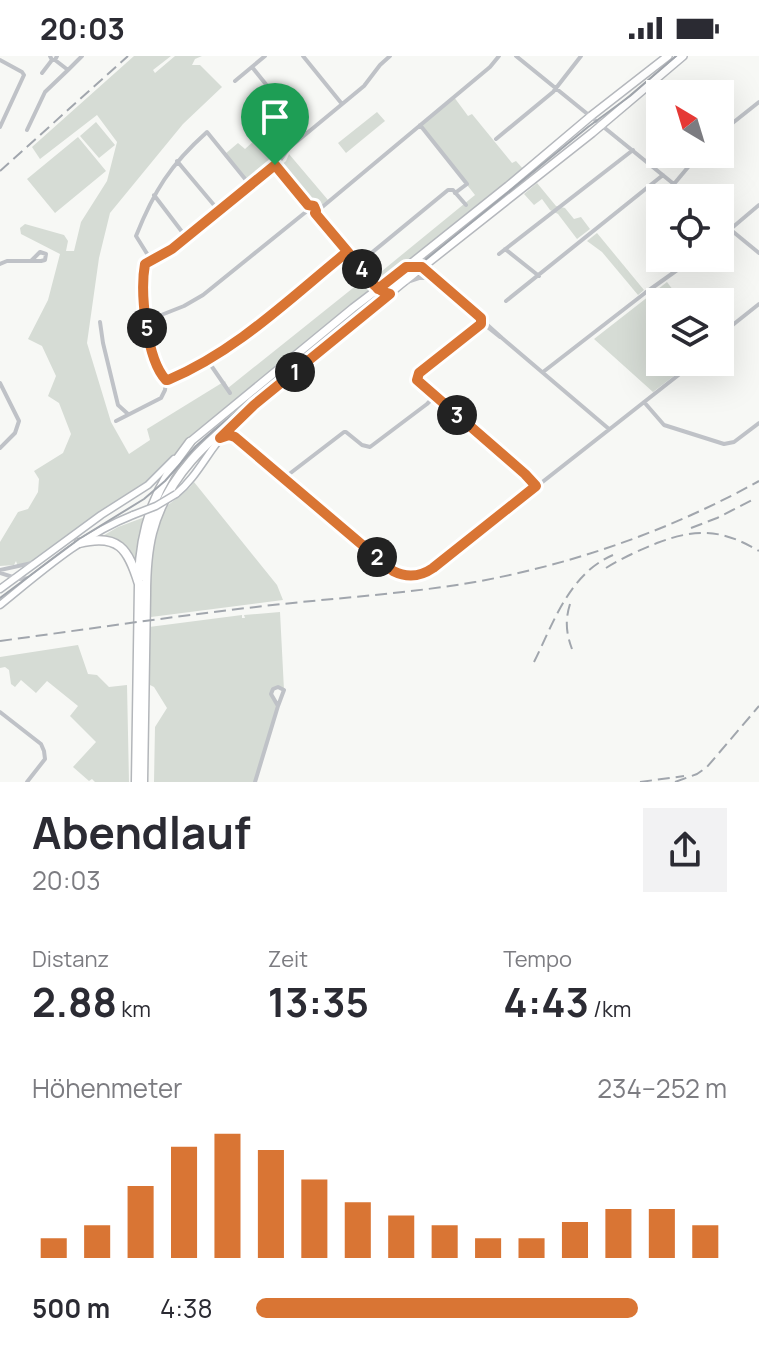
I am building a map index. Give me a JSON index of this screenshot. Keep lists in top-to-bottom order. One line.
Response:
{"north":"top left","page":{"status":"20:03","pins":["4","5","1","3","2"],"heading":["Abendlauf","20:03"],"stats":[["Distanz","2.88 km"],["Zeit","13:35"],["Tempo","4:43 /km"]],"chart":["Höhenmeter","234–252 m"],"list":[{"name":"500 m","note":"4:38"}]}}
